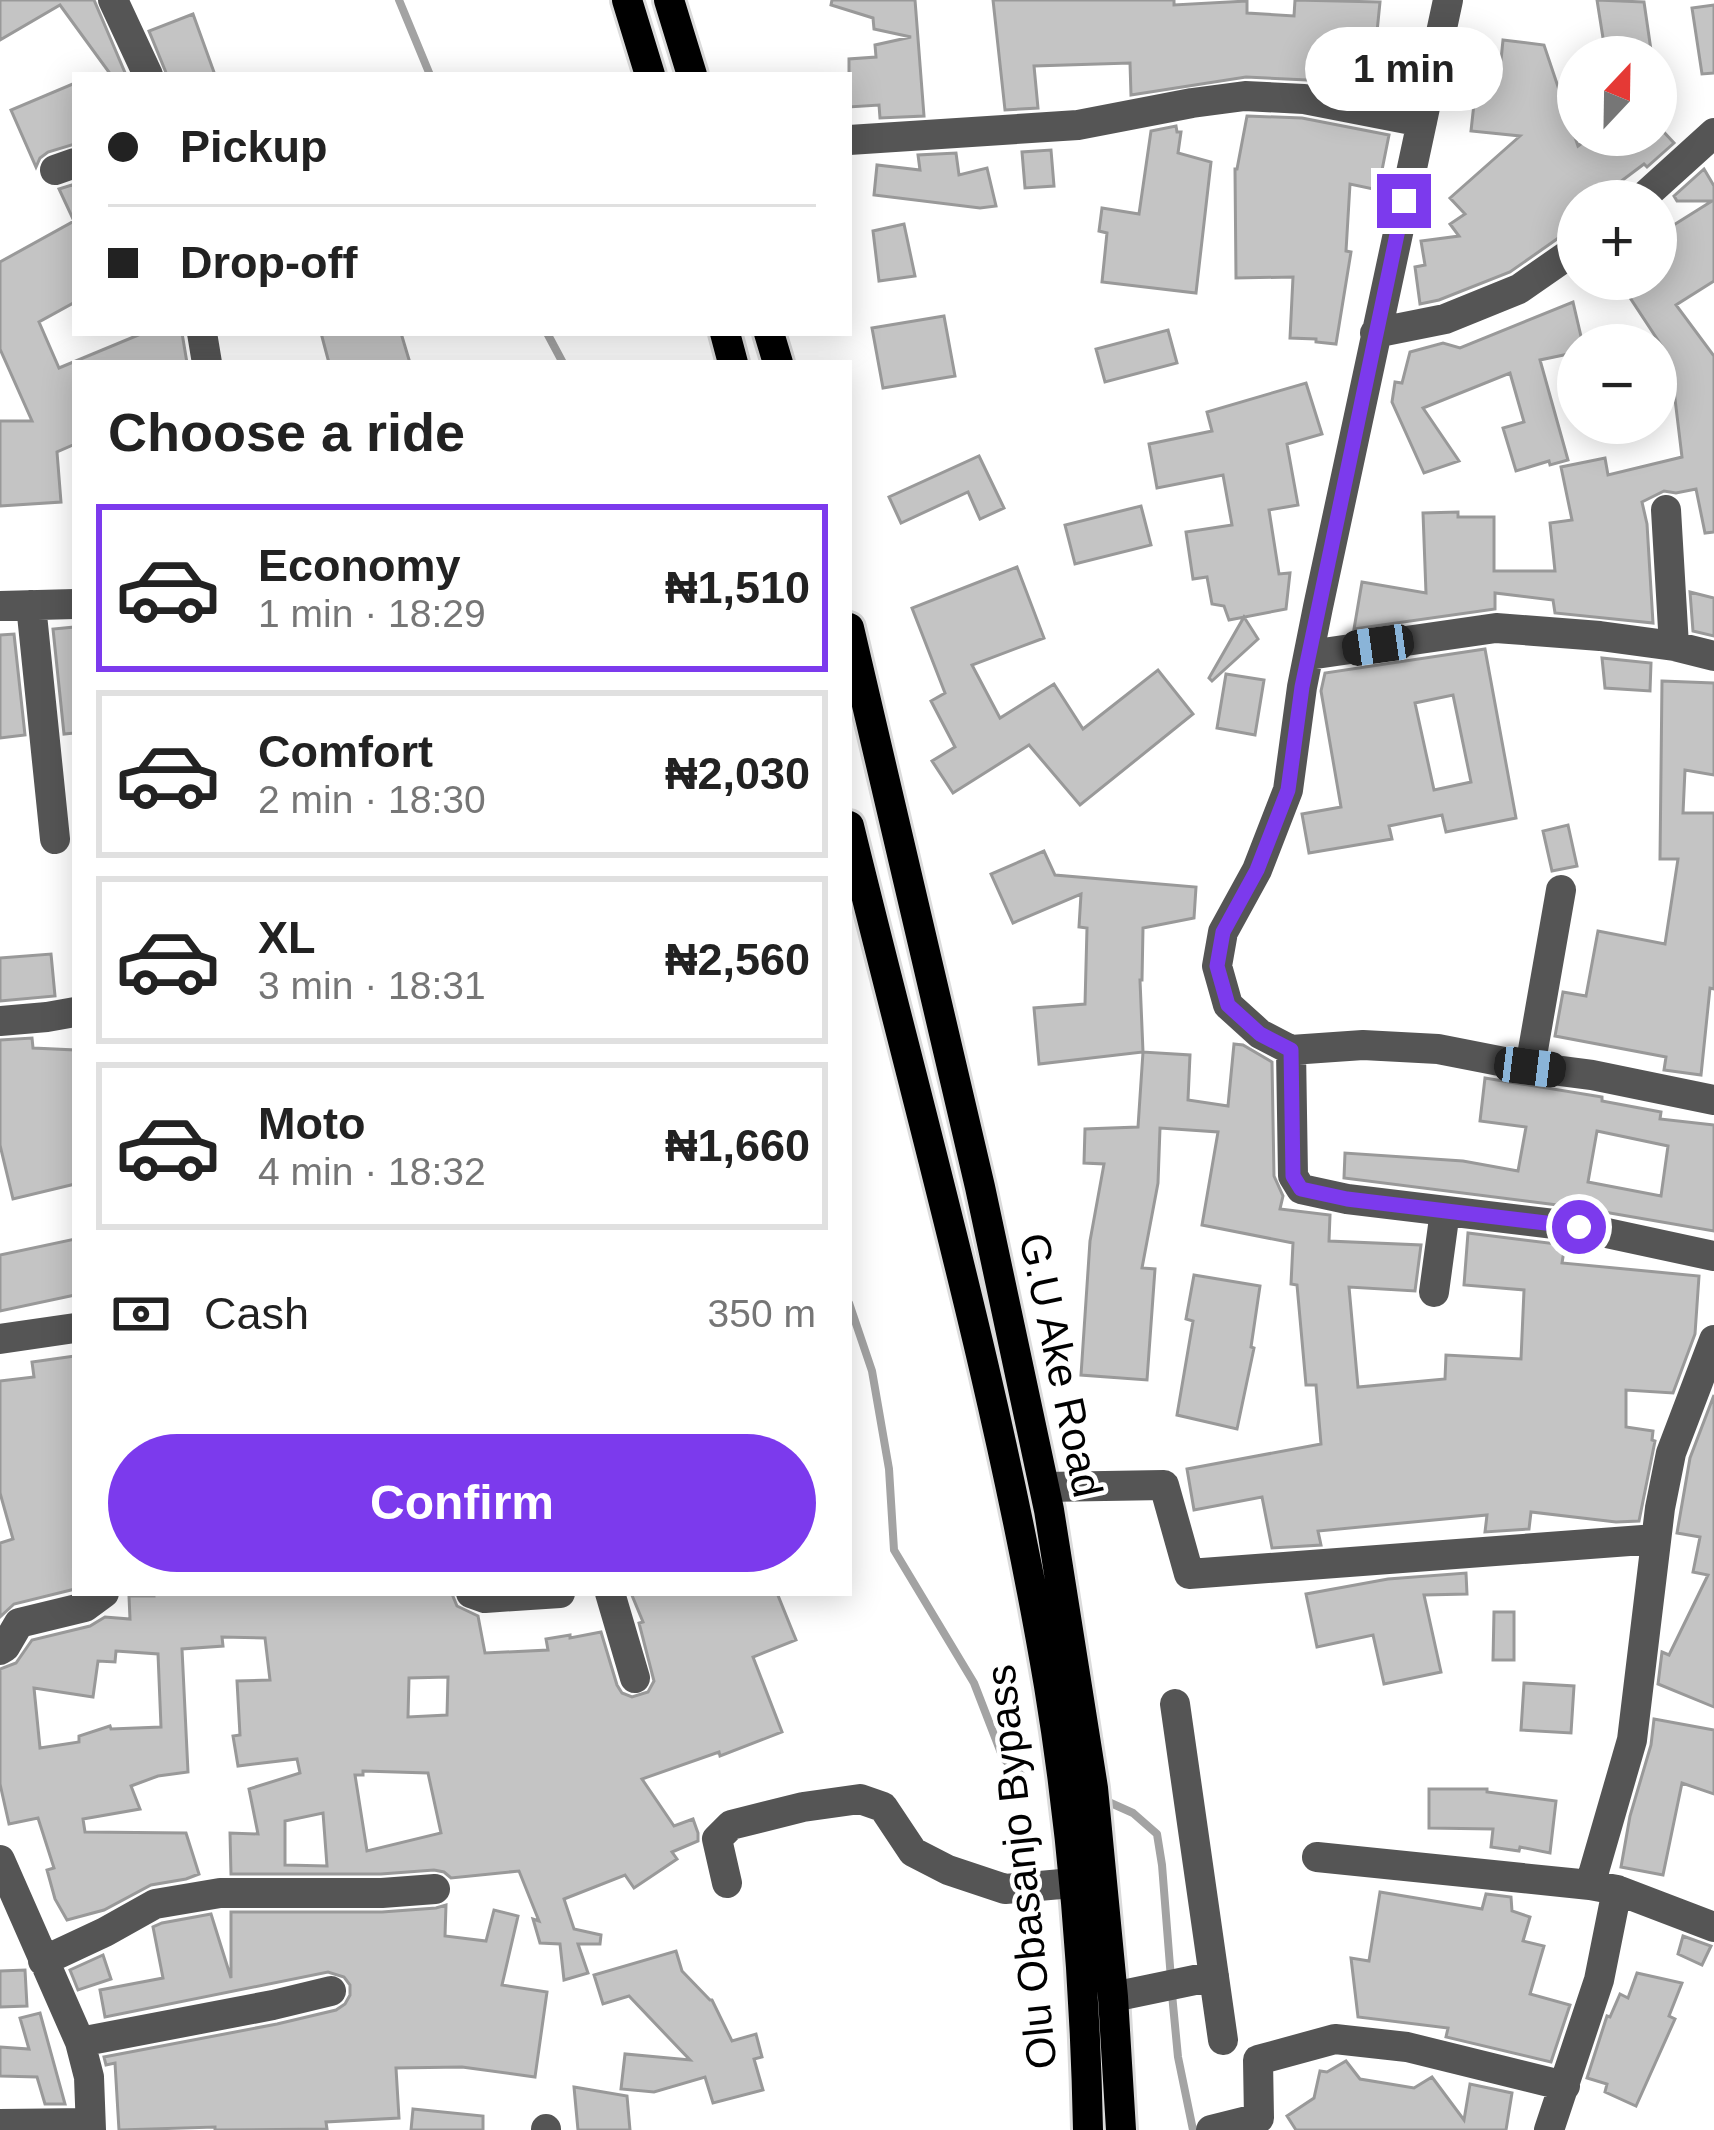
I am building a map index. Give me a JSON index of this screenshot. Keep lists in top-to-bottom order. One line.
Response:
{"streets":{"main road":["G.U Ake Road","Olu Obasanjo Bypass"]},"north":"top","page":{"bubble":"1 min","map_buttons":["+","−"],"banner":["Pickup","Drop-off"],"heading":"Choose a ride","list":[{"name":"Economy","note":"1 min · 18:29","value":"₦1,510"},{"name":"Comfort","note":"2 min · 18:30","value":"₦2,030"},{"name":"XL","note":"3 min · 18:31","value":"₦2,560"},{"name":"Moto","note":"4 min · 18:32","value":"₦1,660"}],"pay":["Cash","350 m"],"buttons":"Confirm"}}
